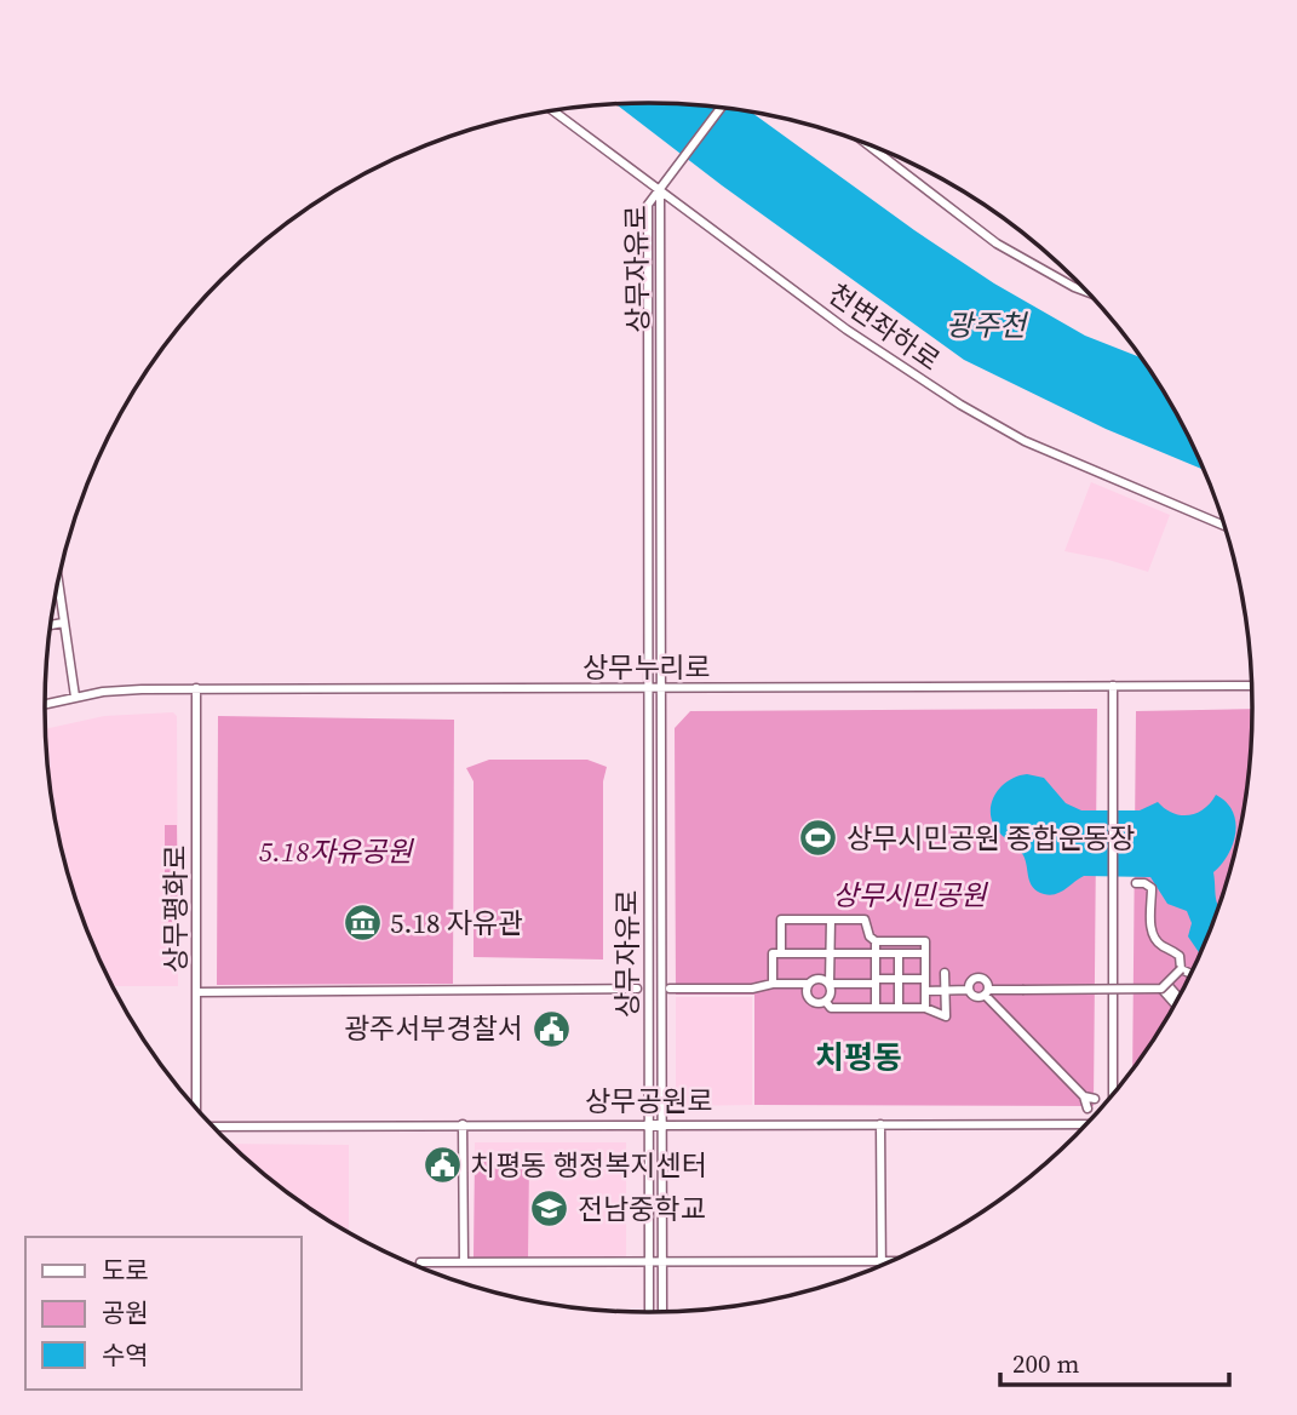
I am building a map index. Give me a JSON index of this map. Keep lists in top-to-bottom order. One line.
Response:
{"streets":{"main road":["상무공원로"],"street":["상무자유로","천변좌하로","상무누리로","상무평화로"]},"crossings":[["상무자유로","천변좌하로"],["상무자유로","상무누리로"],["상무자유로","상무공원로"],["상무누리로","상무평화로"]],"districts":["치평동"],"water":["광주천"],"parks":["5.18자유공원","상무시민공원"],"places":{"sports":["상무시민공원 종합운동장"],"museum":["5.18 자유관"],"public building":["광주서부경찰서","치평동 행정복지센터"],"school or university":["전남중학교"]},"legend":["도로","공원","수역"],"scale_bar":"200 m"}
